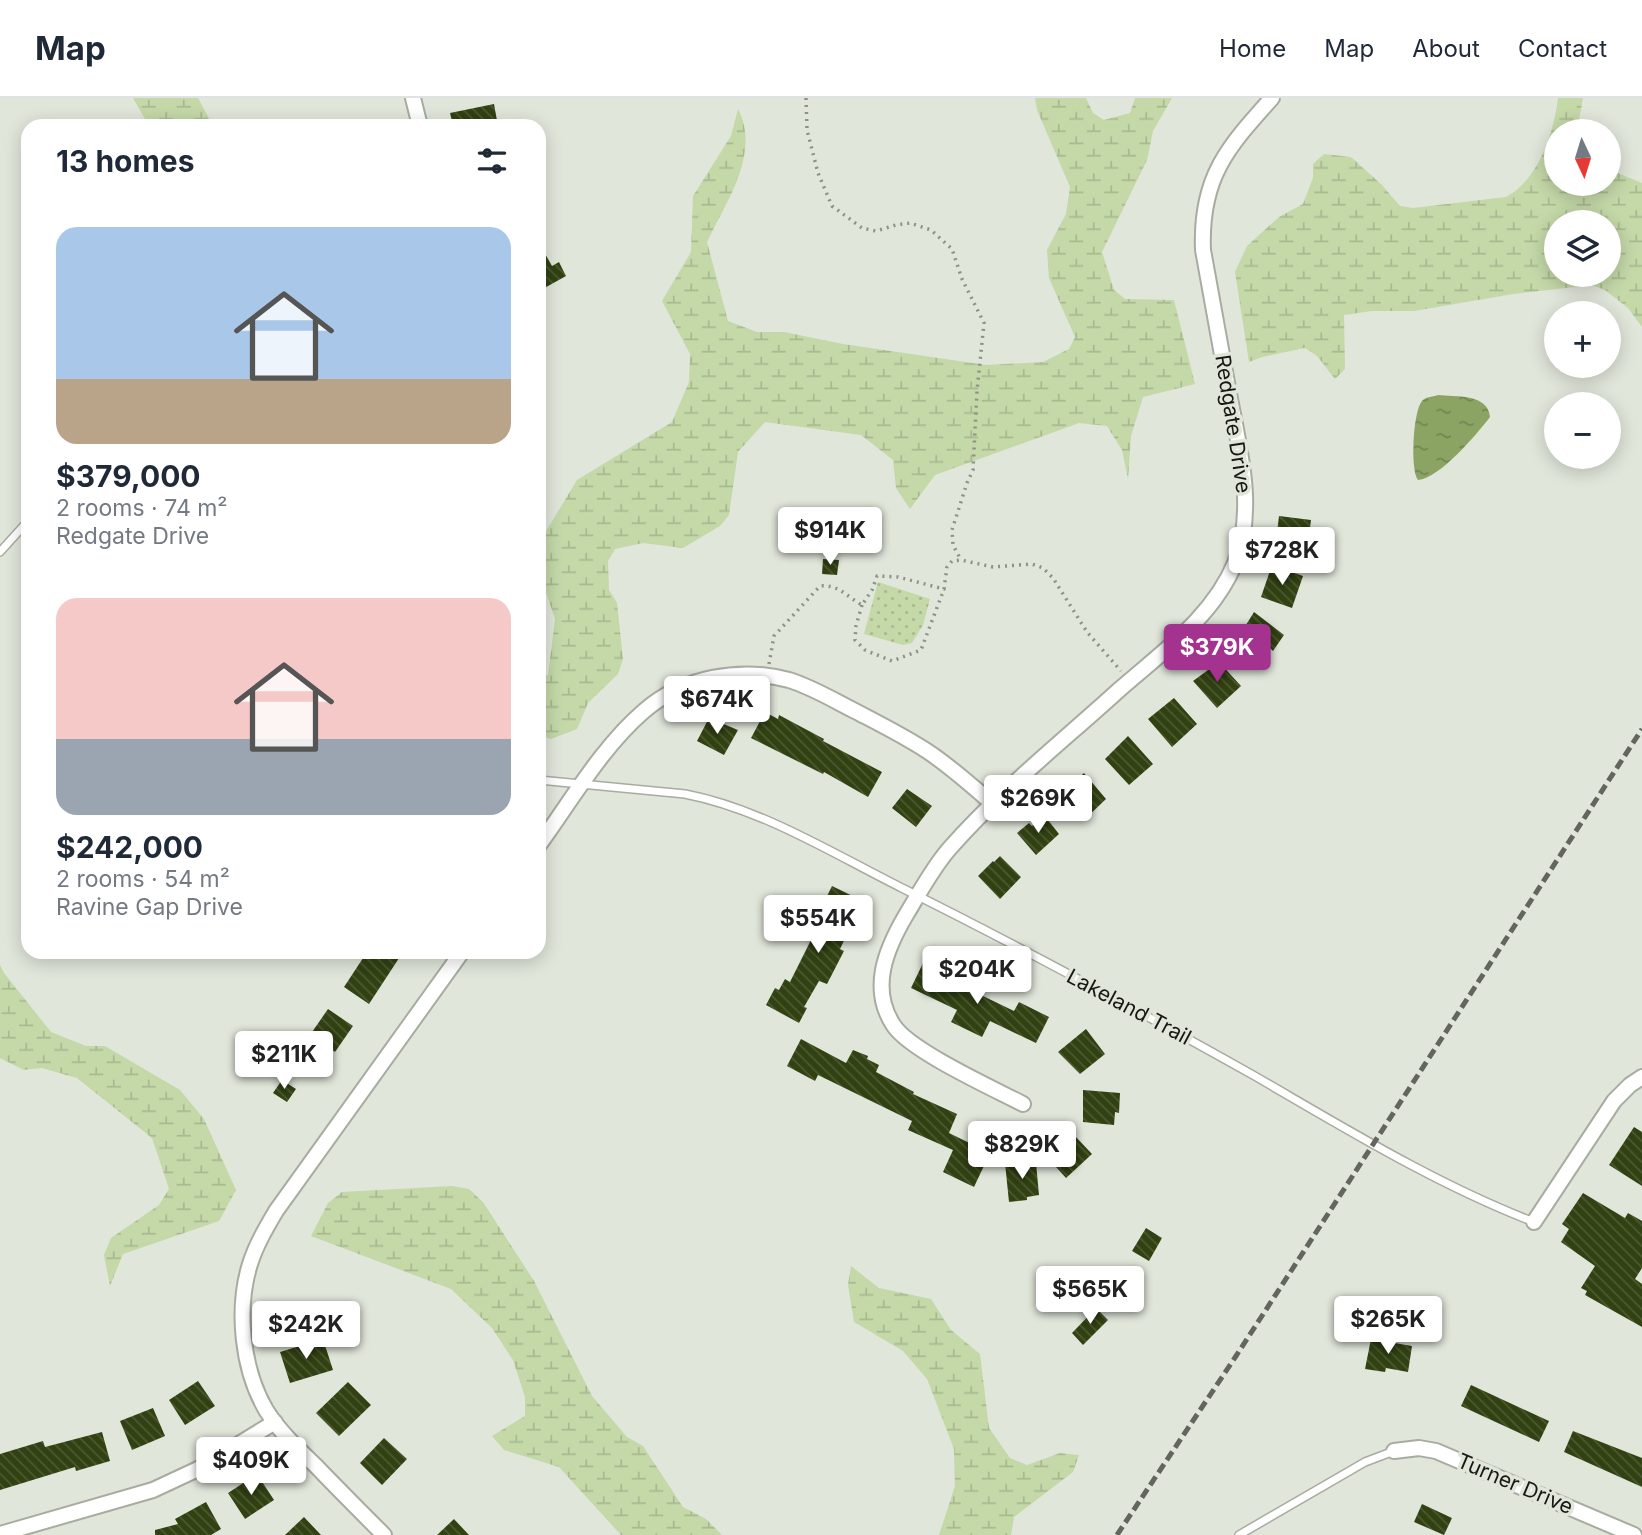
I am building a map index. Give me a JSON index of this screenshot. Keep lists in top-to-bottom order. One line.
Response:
{"streets":{"street":["Redgate Drive","Lakeland Trail","Turner Drive"]},"crossings":[["Redgate Drive","Lakeland Trail"]],"north":"bottom","page":{"header":"Map","nav":["Home","Map","About","Contact"],"map_buttons":["+","−"],"heading":"13 homes","list":[{"name":"$379,000","note":"2 rooms · 74 m² · Redgate Drive"},{"name":"$242,000","note":"2 rooms · 54 m² · Ravine Gap Drive"}],"price":["$914K","$728K","$379K","$674K","$269K","$554K","$204K","$211K","$829K","$565K","$265K","$242K","$409K"]}}
